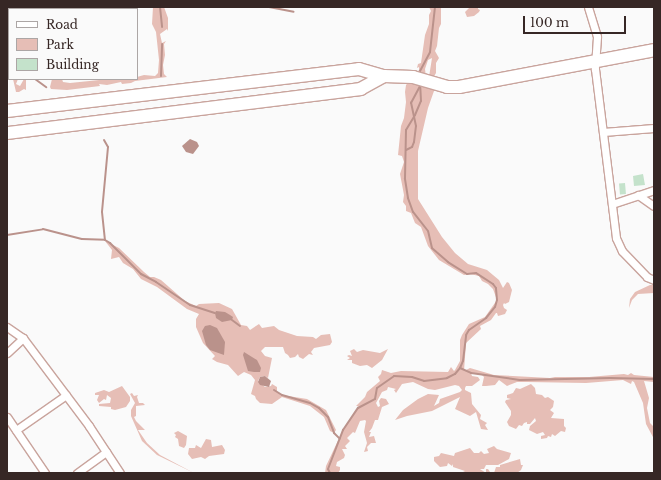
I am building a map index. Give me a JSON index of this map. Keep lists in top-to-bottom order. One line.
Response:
{"legend":["Road","Park","Building"],"scale_bar":"100 m"}
